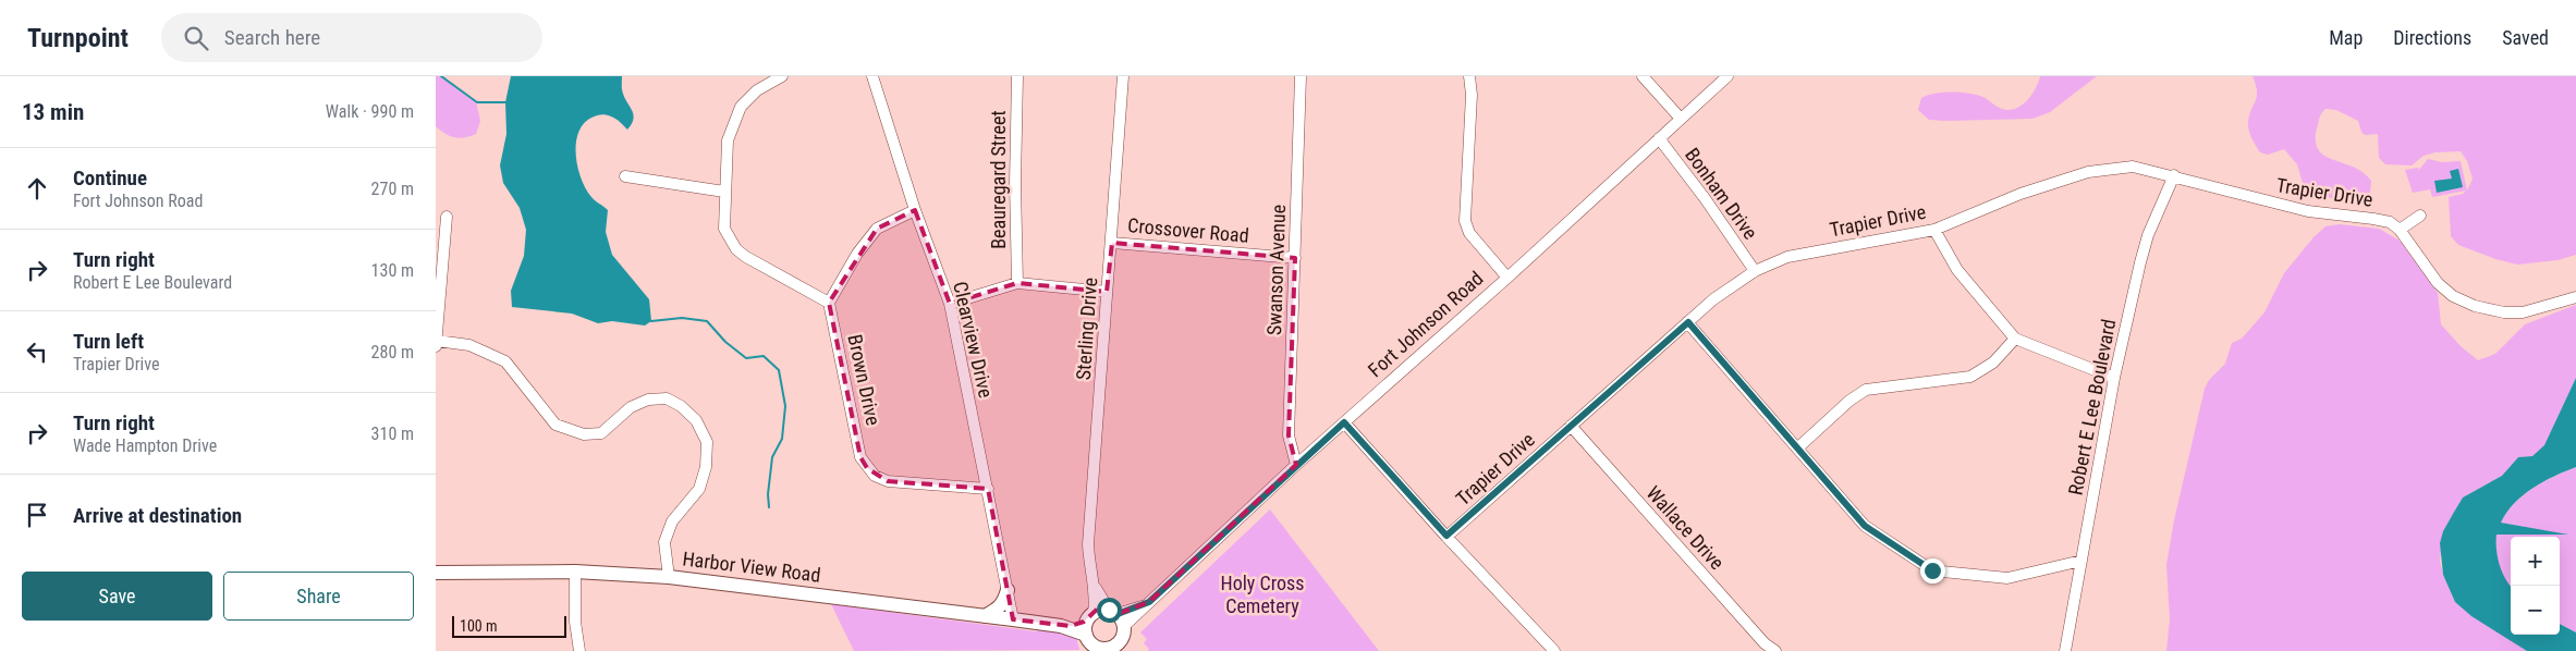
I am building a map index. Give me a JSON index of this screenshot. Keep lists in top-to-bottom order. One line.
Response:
{"streets":{"main road":["Harbor View Road"],"street":["Beauregard Street","Trapier Drive","Bonham Drive","Crossover Road","Swanson Avenue","Fort Johnson Road","Sterling Drive","Clearview Drive","Brown Drive","Robert E Lee Boulevard","Wallace Drive"]},"crossings":[["Trapier Drive","Bonham Drive"],["Trapier Drive","Robert E Lee Boulevard"],["Trapier Drive","Wallace Drive"],["Bonham Drive","Fort Johnson Road"],["Crossover Road","Swanson Avenue"],["Crossover Road","Sterling Drive"],["Swanson Avenue","Fort Johnson Road"],["Fort Johnson Road","Sterling Drive"],["Fort Johnson Road","Harbor View Road"],["Sterling Drive","Harbor View Road"],["Clearview Drive","Brown Drive"],["Clearview Drive","Harbor View Road"]],"parks":["Holy Cross Cemetery"],"scale_bar":"100 m","page":{"header":"Turnpoint","search":"Search here","nav":["Map","Directions","Saved"],"heading":["13 min","Walk · 990 m"],"list":[["Continue","Fort Johnson Road","270 m"],["Turn right","Robert E Lee Boulevard","130 m"],["Turn left","Trapier Drive","280 m"],["Turn right","Wade Hampton Drive","310 m"],"Arrive at destination"],"map_buttons":["+","−"],"buttons":["Save","Share"],"scale":"100 m"}}
